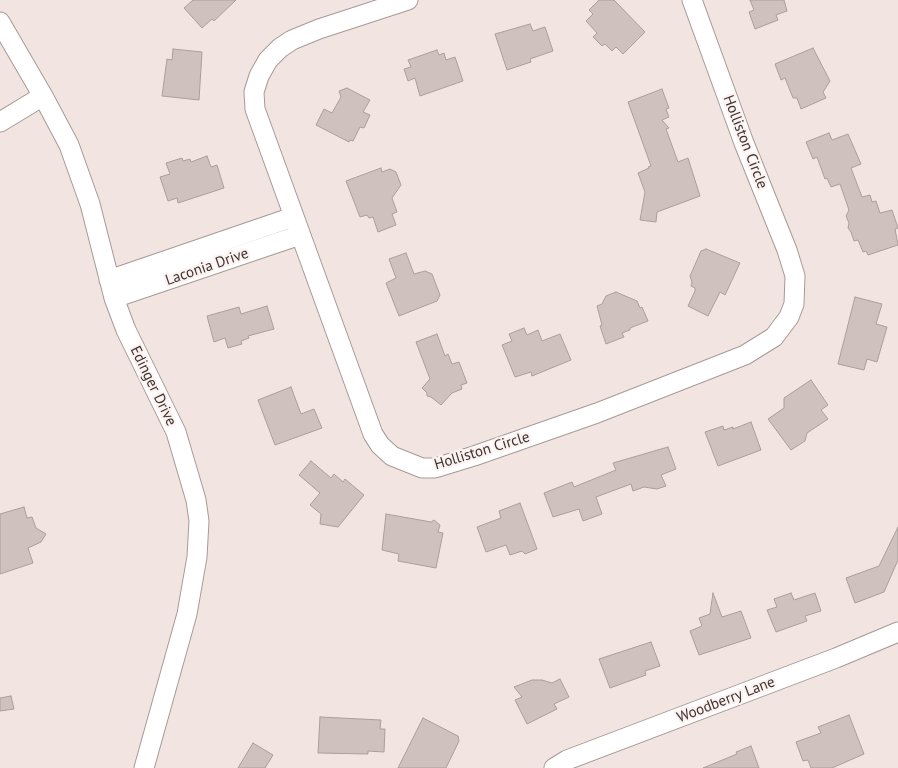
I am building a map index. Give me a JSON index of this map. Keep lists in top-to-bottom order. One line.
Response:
{"streets":{"street":["Holliston Circle","Laconia Drive","Edinger Drive","Woodberry Lane"]},"crossings":[["Holliston Circle","Laconia Drive"],["Laconia Drive","Edinger Drive"]]}
